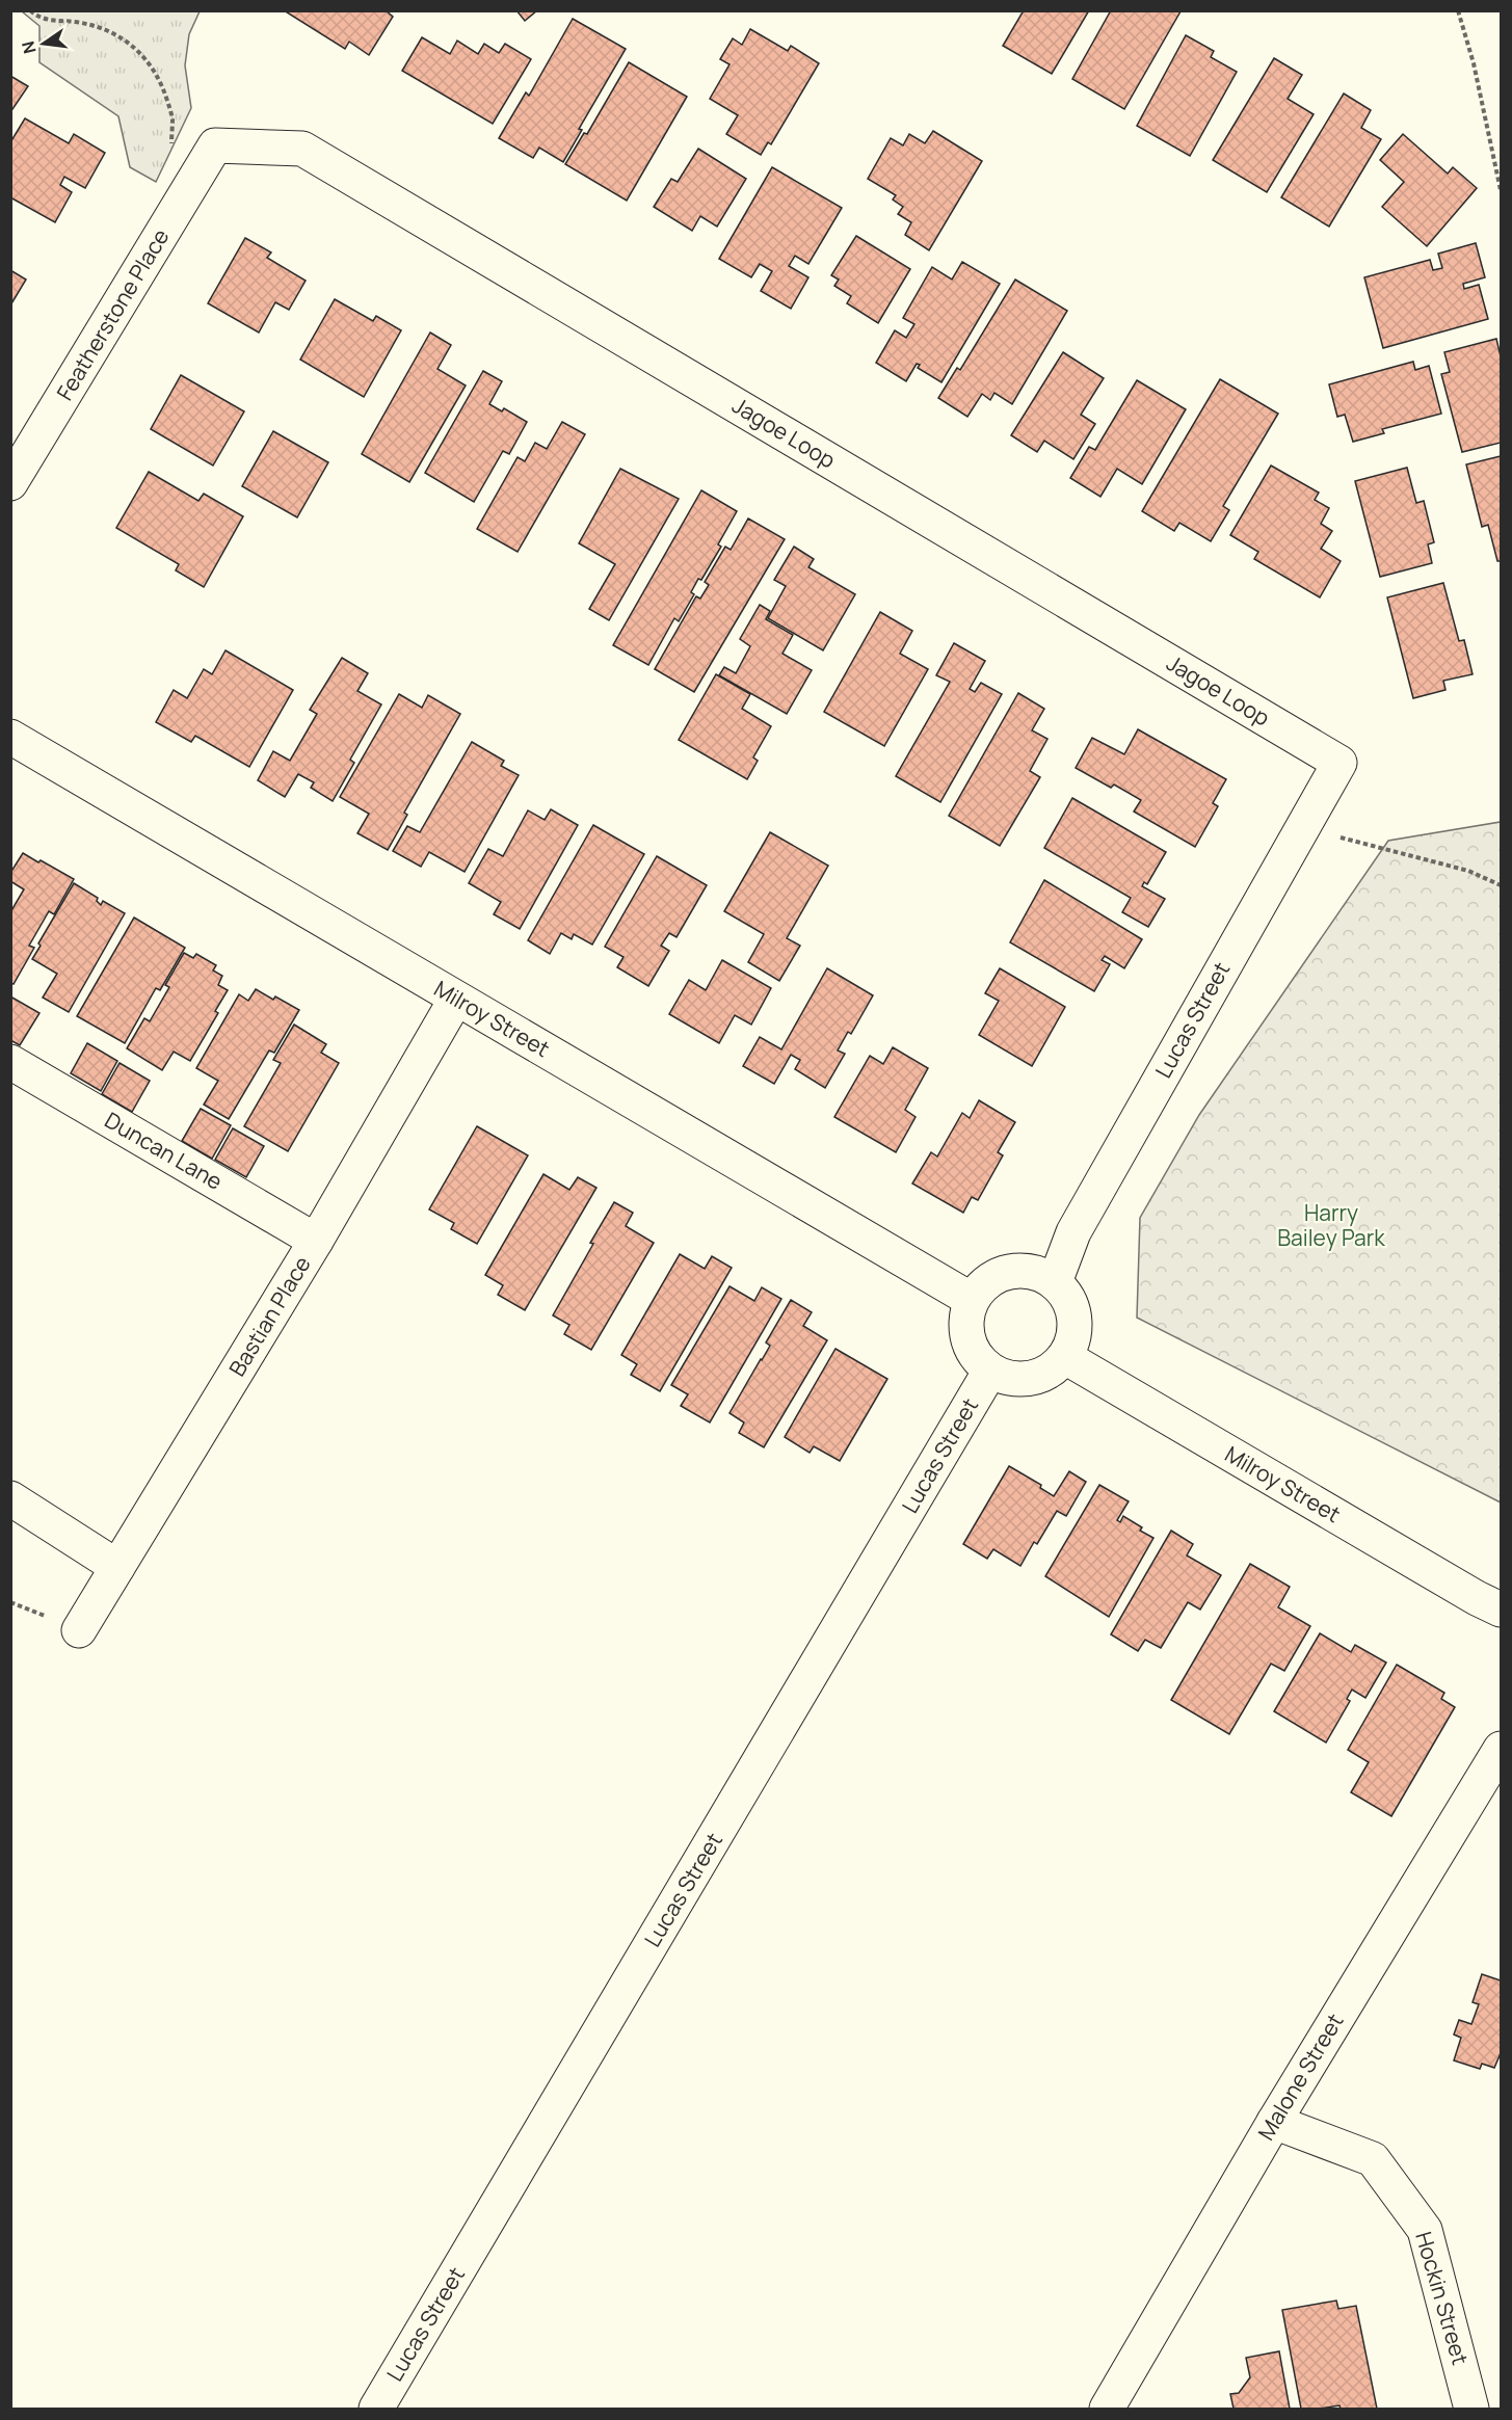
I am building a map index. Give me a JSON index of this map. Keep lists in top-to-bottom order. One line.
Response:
{"streets":{"street":["Featherstone Place","Jagoe Loop","Milroy Street","Lucas Street","Duncan Lane","Bastian Place","Malone Street","Hockin Street"]},"crossings":[["Featherstone Place","Jagoe Loop"],["Jagoe Loop","Lucas Street"],["Milroy Street","Lucas Street"],["Milroy Street","Bastian Place"],["Duncan Lane","Bastian Place"],["Malone Street","Hockin Street"]],"parks":["Harry Bailey Park"],"north":"left"}
